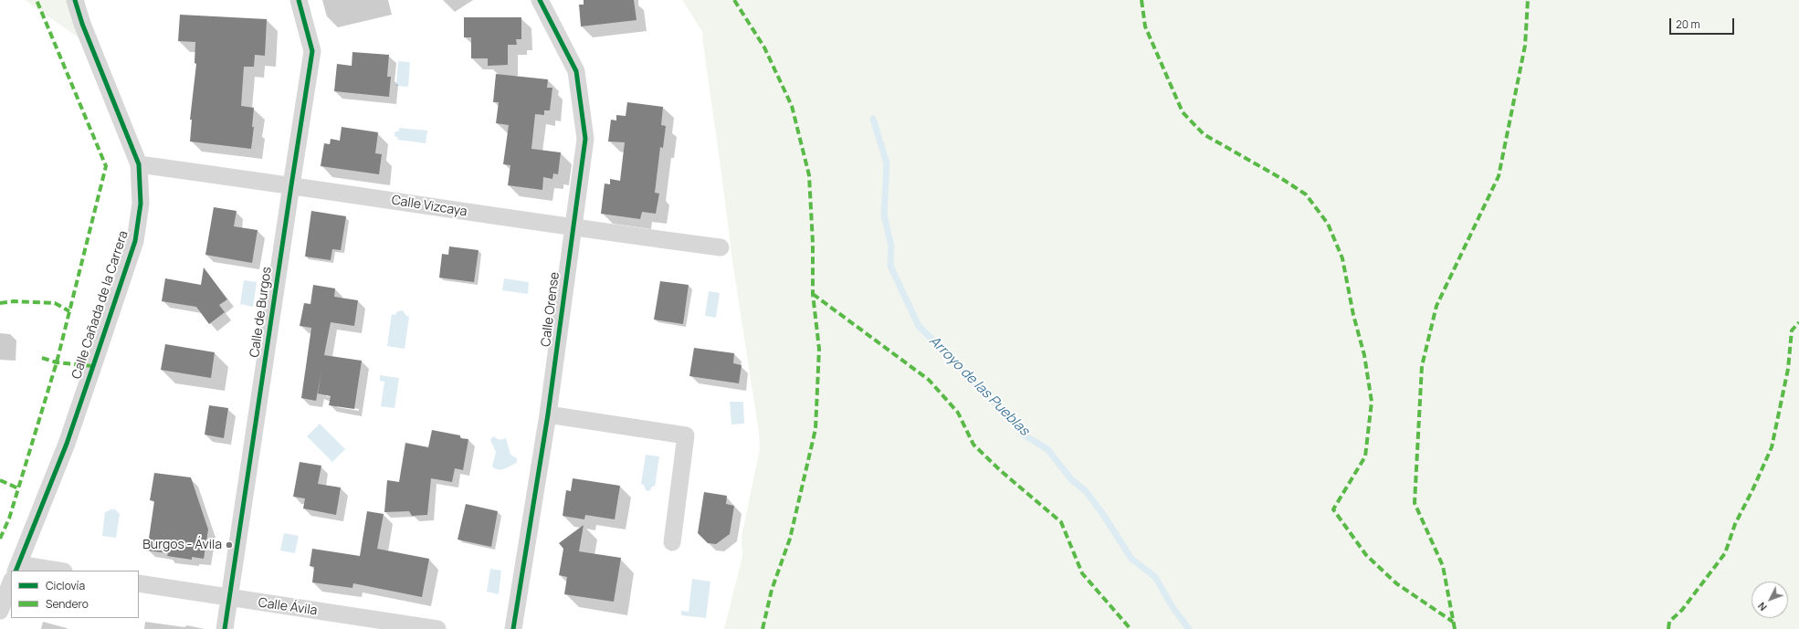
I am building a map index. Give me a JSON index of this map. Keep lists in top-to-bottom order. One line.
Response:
{"streets":{"street":["Calle Vizcaya","Calle Cañada de la Carrera","Calle Orense","Calle de Burgos","Calle Ávila"]},"crossings":[["Calle Vizcaya","Calle Cañada de la Carrera"],["Calle Vizcaya","Calle Orense"],["Calle Vizcaya","Calle de Burgos"],["Calle de Burgos","Calle Ávila"]],"water":["Arroyo de las Pueblas"],"places":["Burgos - Ávila"],"legend":["Ciclovía","Sendero"],"scale_bar":"20 m","north":"bottom left"}
